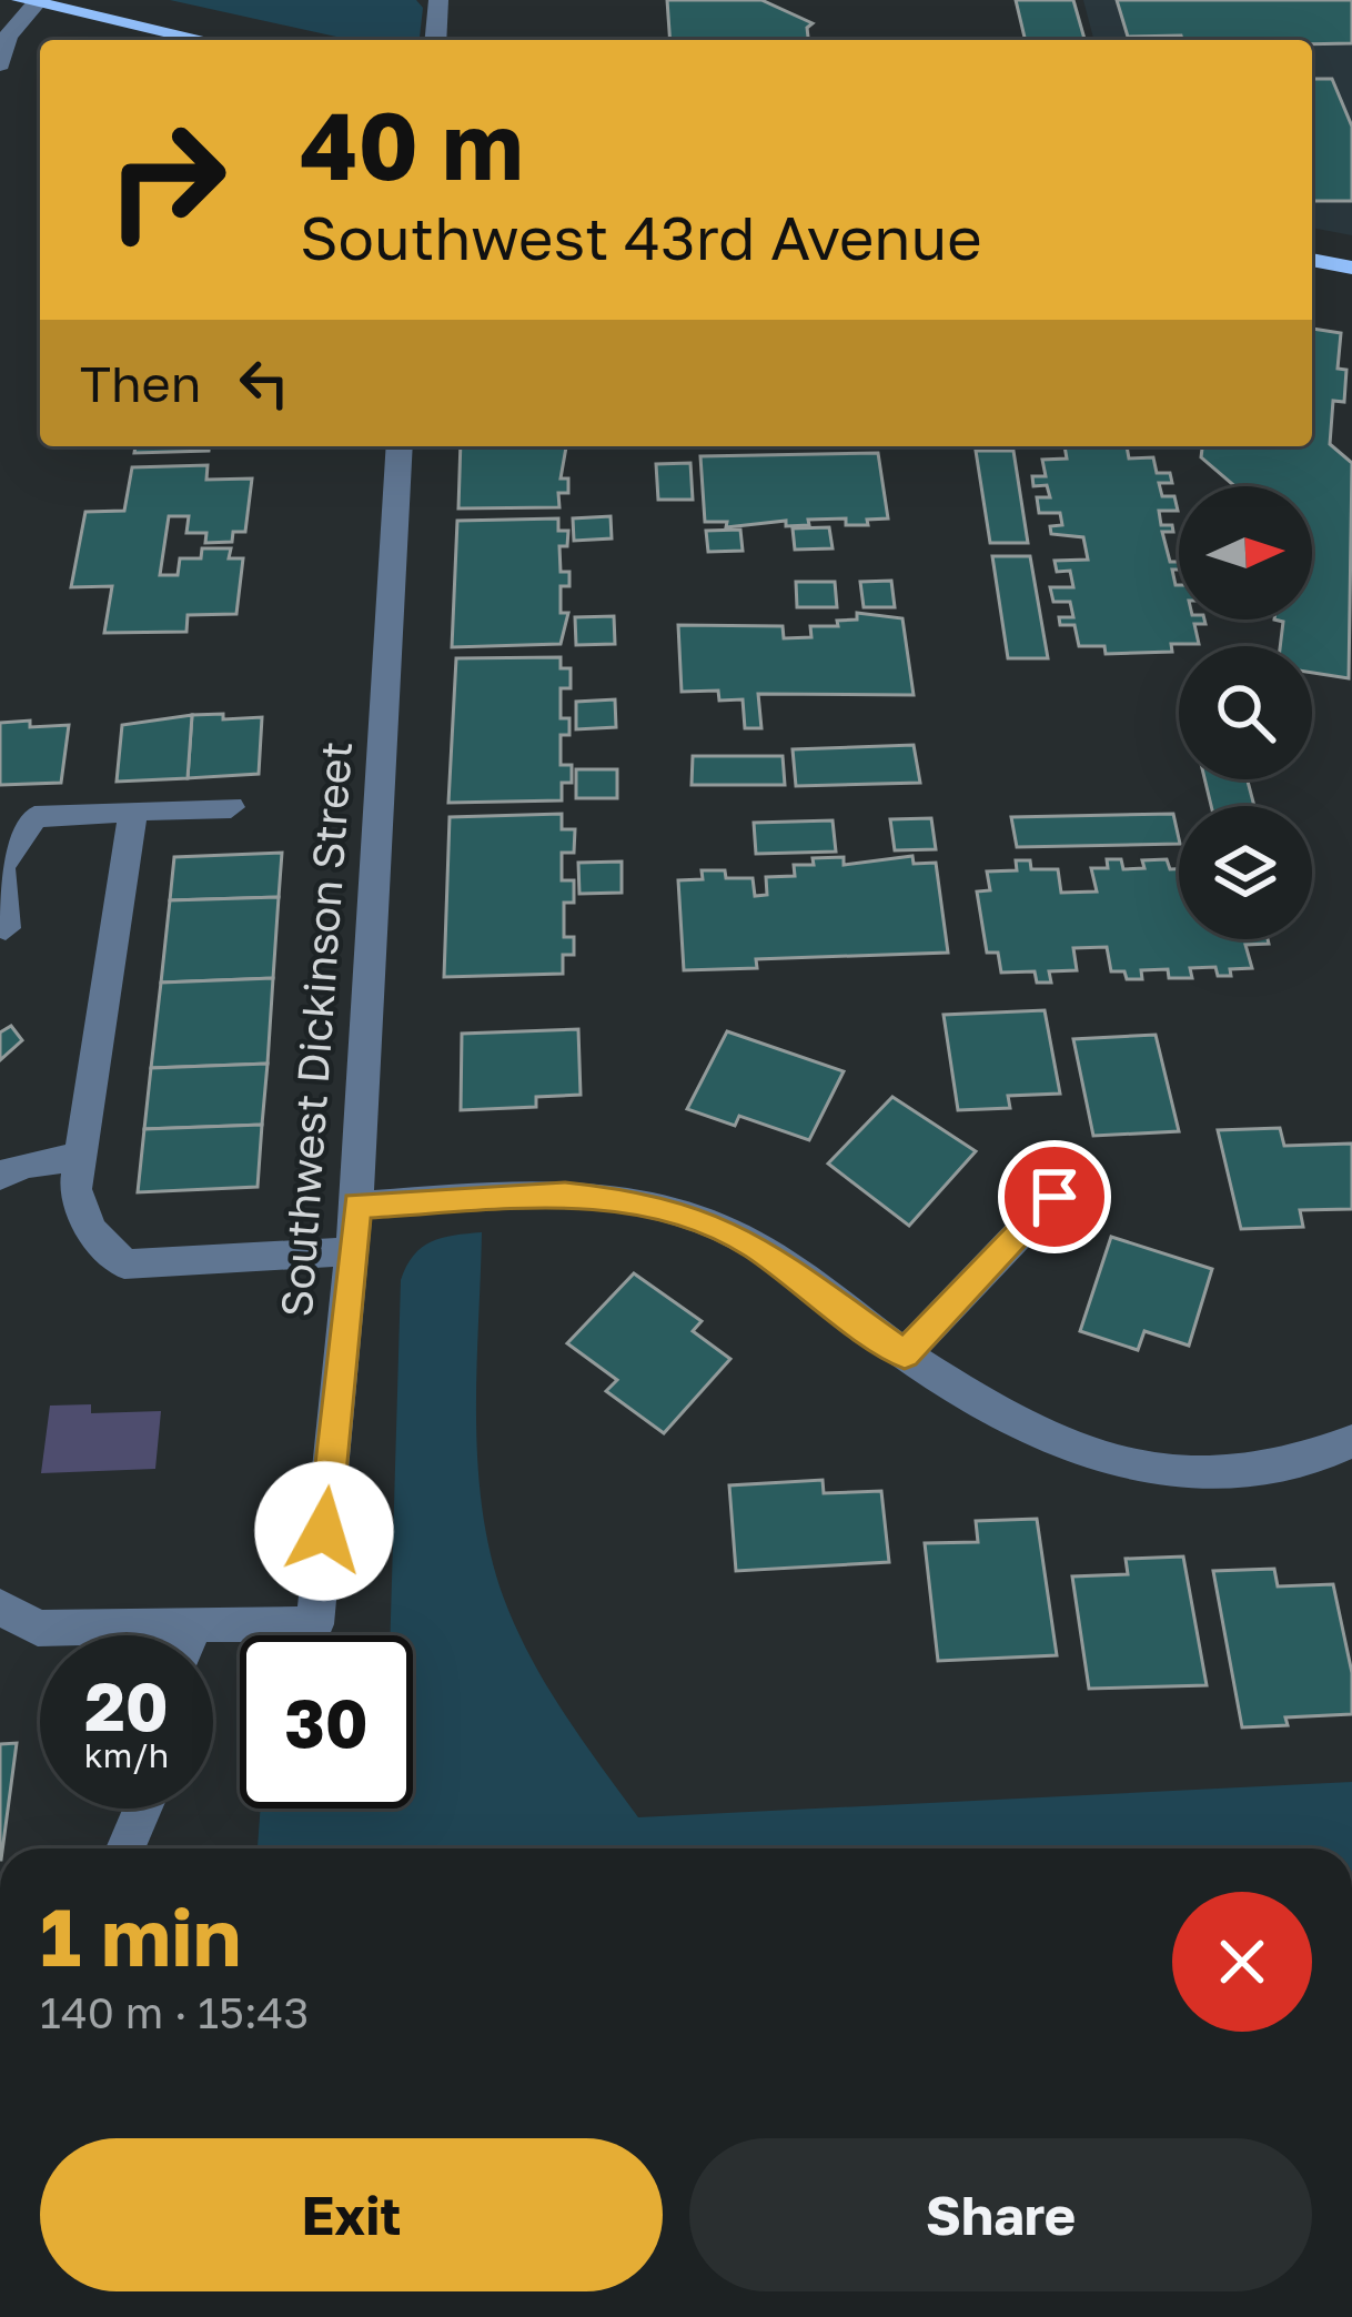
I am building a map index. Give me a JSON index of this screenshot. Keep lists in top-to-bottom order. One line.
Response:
{"streets":{"street":["Southwest Dickinson Street"]},"north":"right","page":{"turn":["40 m","Southwest 43rd Avenue"],"then":"Then","speed":"20 km/h","limit":"30","heading":["1 min","140 m · 15:43"],"buttons":["Exit","Share"]}}
